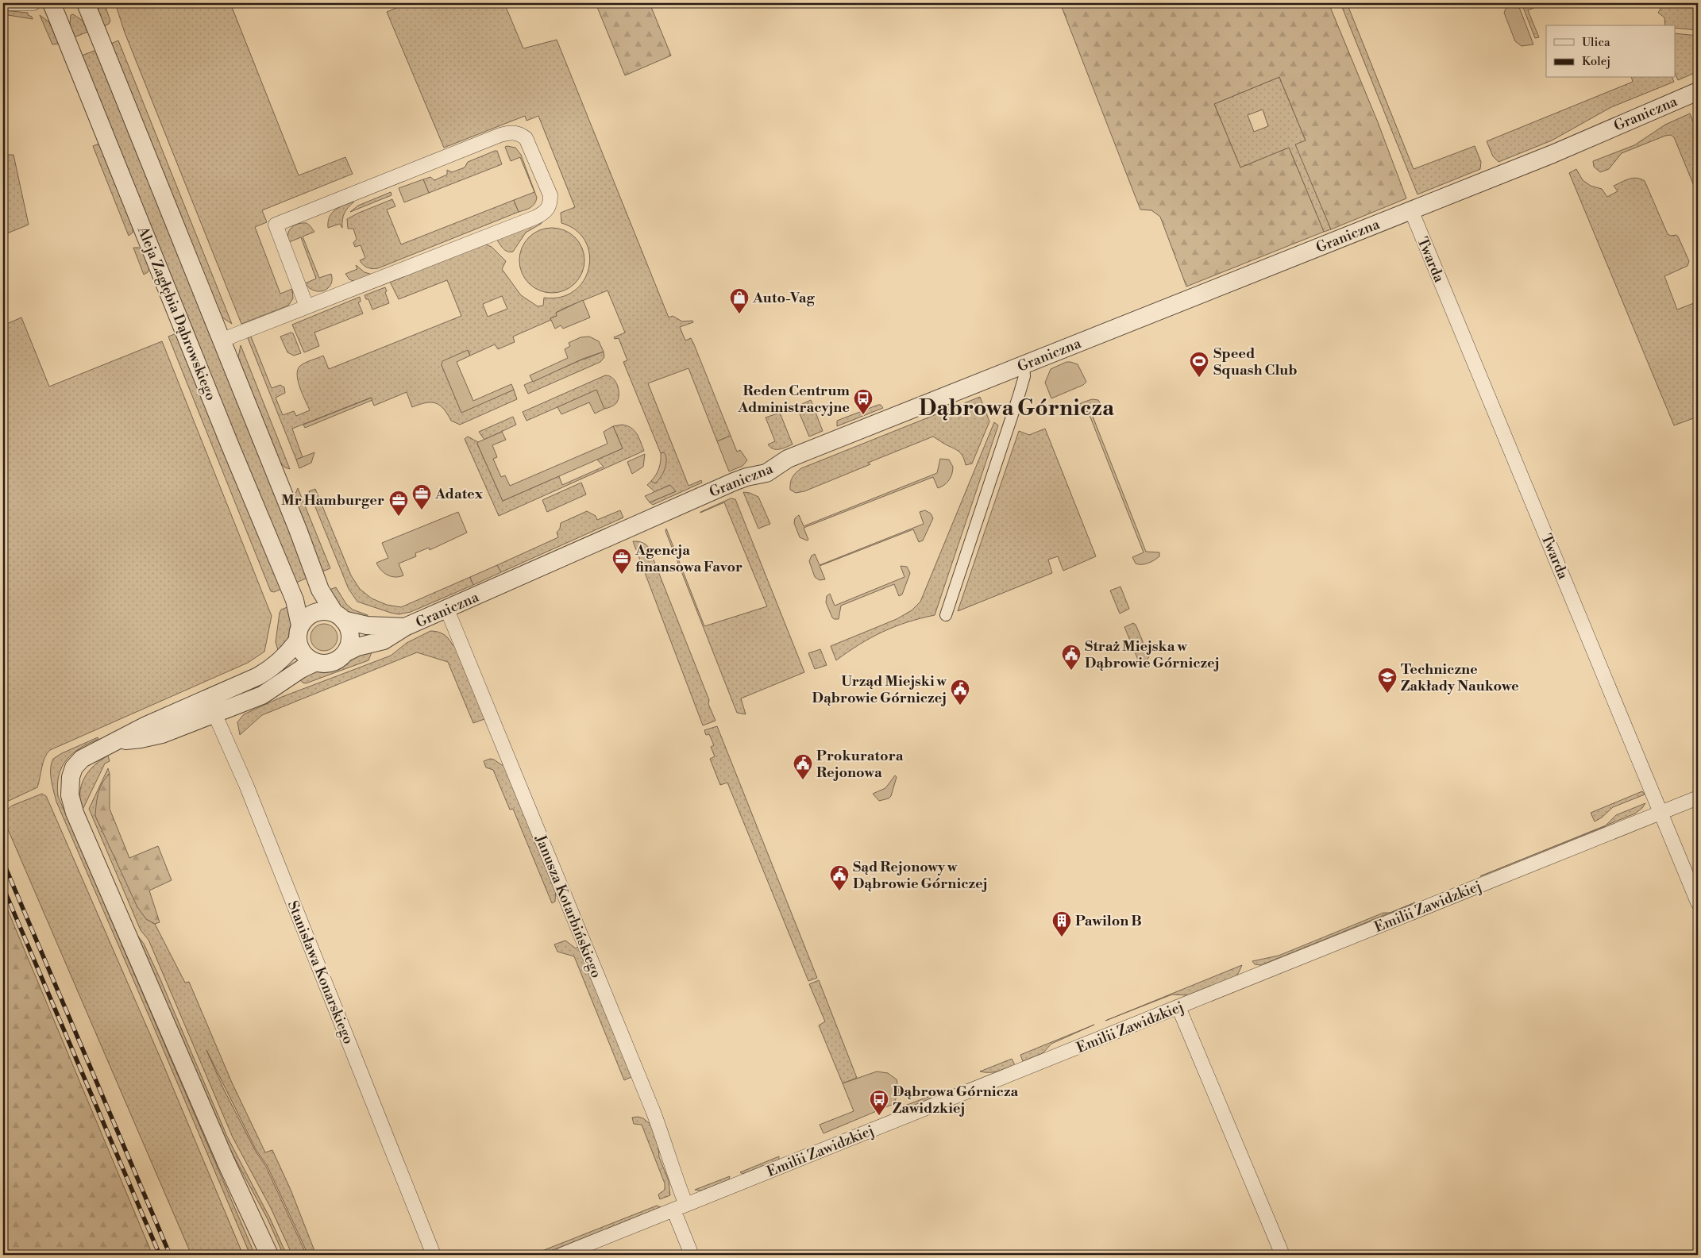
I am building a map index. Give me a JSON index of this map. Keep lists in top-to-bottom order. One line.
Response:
{"streets":{"street":["Graniczna","Twarda","Aleja Zagłębia Dąbrowskiego","Janusza Kotarbińskiego","Emilii Zawidzkiej","Stanisława Konarskiego"]},"crossings":[["Graniczna","Twarda"],["Graniczna","Aleja Zagłębia Dąbrowskiego"],["Graniczna","Janusza Kotarbińskiego"],["Twarda","Emilii Zawidzkiej"],["Janusza Kotarbińskiego","Emilii Zawidzkiej"]],"districts":["Dąbrowa Górnicza"],"places":{"shop":["Auto-Vag"],"sports":["Speed Squash Club"],"bus stop":["Reden Centrum Administracyjne","Dąbrowa Górnicza Zawidzkiej"],"office":["Adatex","Mr Hamburger","Agencja finansowa Favor"],"public building":["Straż Miejska w Dąbrowie Górniczej","Urząd Miejski w Dąbrowie Górniczej","Prokuratora Rejonowa","Sąd Rejonowy w Dąbrowie Górniczej"],"school or university":["Techniczne Zakłady Naukowe"],"building":["Pawilon B"]},"legend":["Ulica","Kolej"]}
